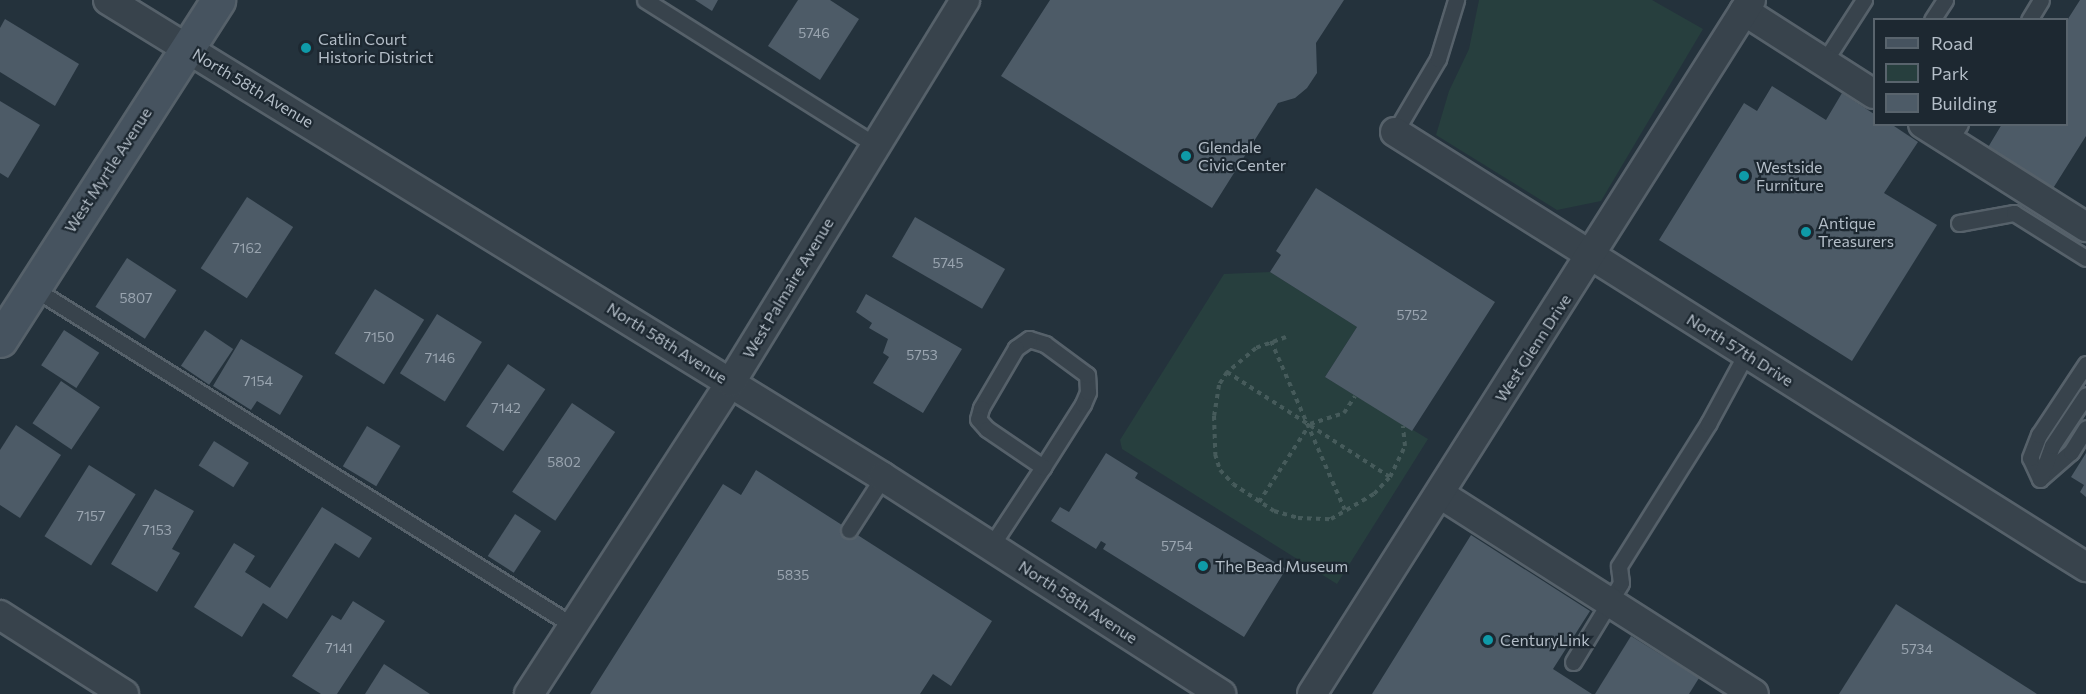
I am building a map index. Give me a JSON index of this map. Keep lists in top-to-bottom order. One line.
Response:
{"streets":{"street":["North 58th Avenue","West Myrtle Avenue","West Palmaire Avenue","West Glenn Drive","North 57th Drive"]},"crossings":[["North 58th Avenue","West Myrtle Avenue"],["North 58th Avenue","West Palmaire Avenue"],["West Glenn Drive","North 57th Drive"]],"places":["Catlin Court Historic District","Glendale Civic Center","Westside Furniture","Antique Treasurers","The Bead Museum","CenturyLink"],"house_numbers":["5746","7162","5745","5807","5752","7150","5753","7146","7154","7142","5802","7157","7153","5754","5835","7141","5734"],"legend":["Road","Park","Building"]}
